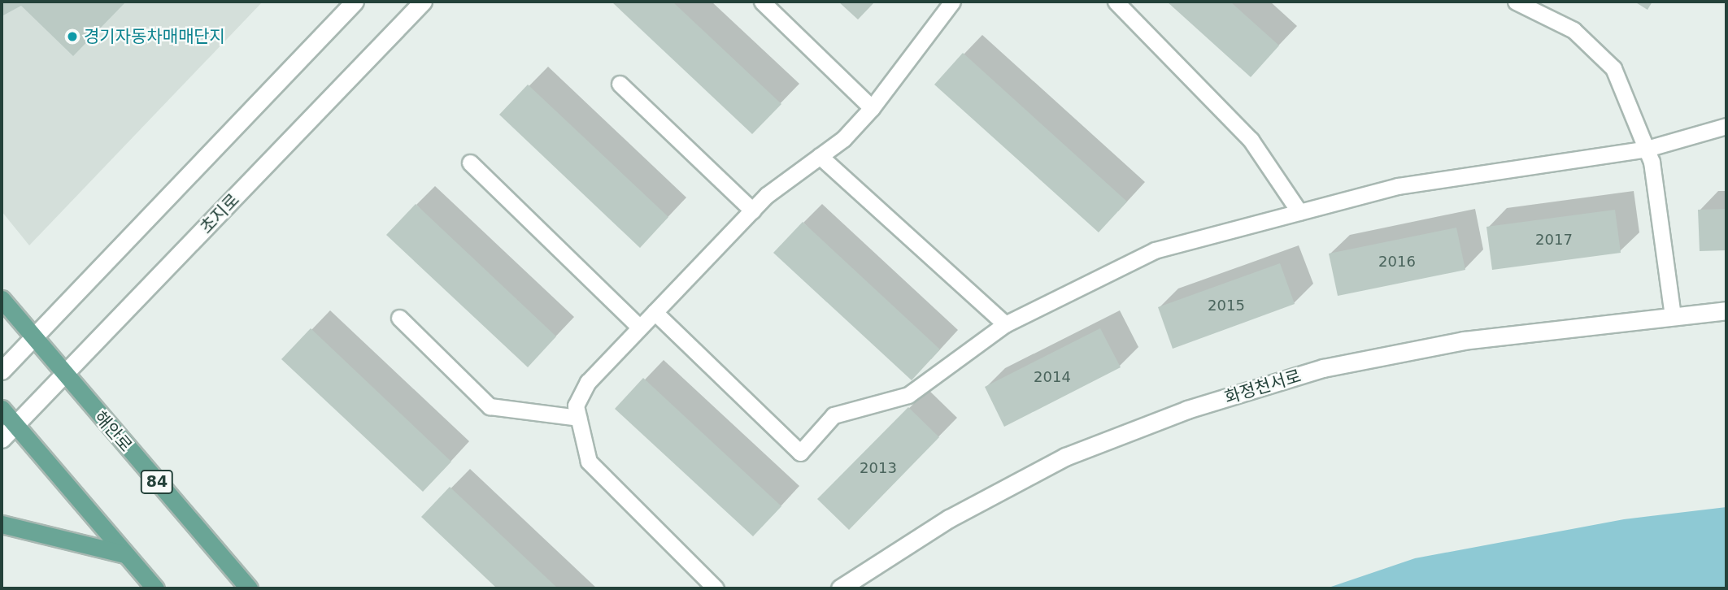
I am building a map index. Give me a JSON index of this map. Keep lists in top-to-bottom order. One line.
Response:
{"streets":{"main road":["해안로","84"],"street":["초지로","화정천서로"]},"crossings":[["초지로","해안로"]],"places":["경기자동차매매단지"],"house_numbers":["2017","2016","2015","2014","2013"]}
